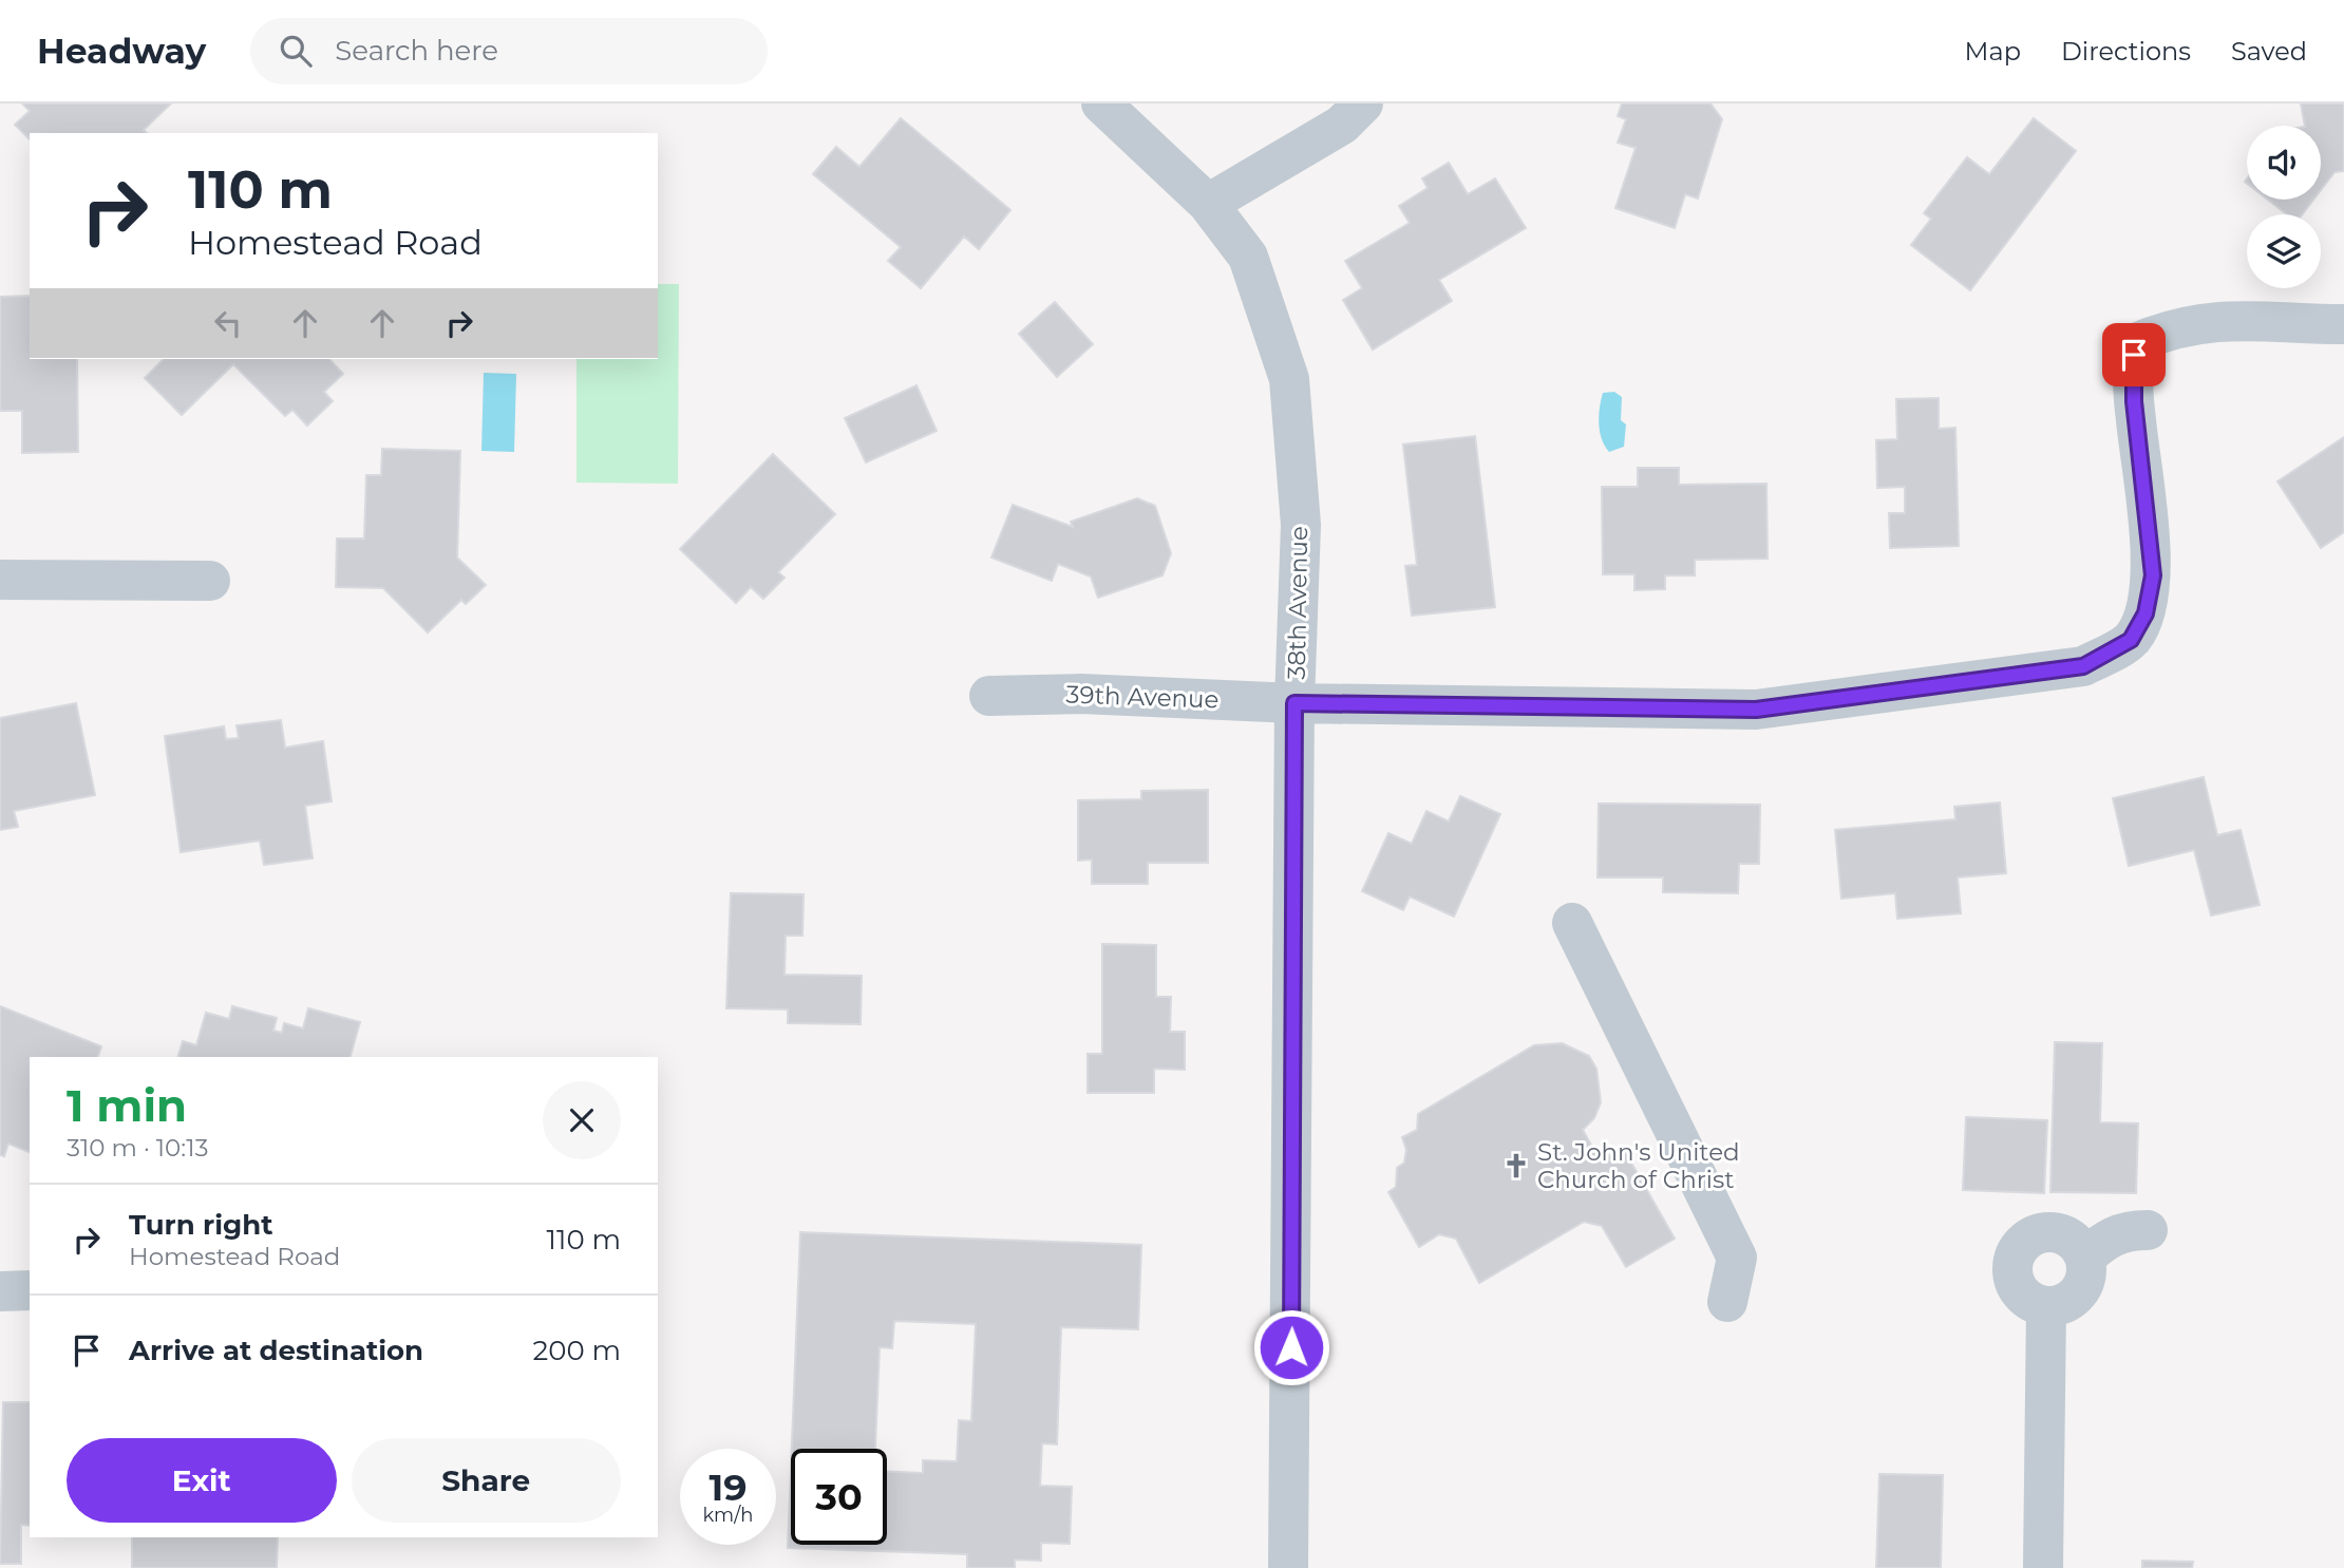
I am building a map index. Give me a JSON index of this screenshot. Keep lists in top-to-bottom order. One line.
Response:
{"streets":{"street":["38th Avenue","39th Avenue"]},"crossings":[["38th Avenue","39th Avenue"]],"places":{"church":["St. John's United Church of Christ"]},"page":{"header":"Headway","search":"Search here","nav":["Map","Directions","Saved"],"turn":["110 m","Homestead Road"],"heading":["1 min","310 m · 10:13"],"list":[{"name":"Turn right","note":"Homestead Road","value":"110 m"},{"name":"Arrive at destination","value":"200 m"}],"buttons":["Exit","Share"],"speed":"19 km/h","limit":"30"}}
